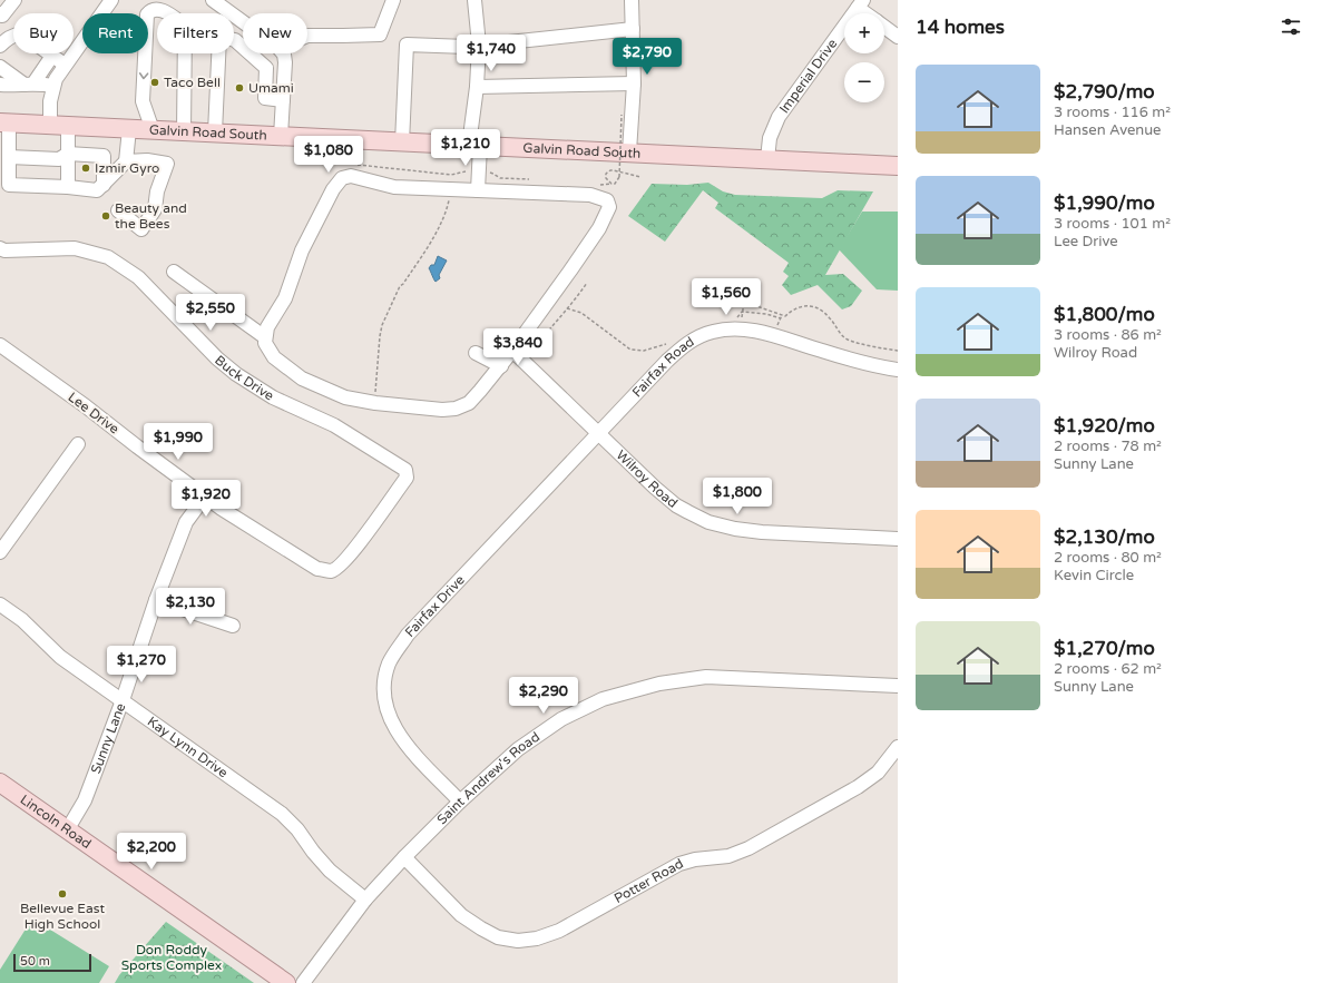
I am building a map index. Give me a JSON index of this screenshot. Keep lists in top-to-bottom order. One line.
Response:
{"streets":{"main road":["Galvin Road South","Lincoln Road"],"street":["Imperial Drive","Fairfax Road","Buck Drive","Lee Drive","Wilroy Road","Fairfax Drive","Sunny Lane","Kay Lynn Drive","Saint Andrew's Road","Potter Road"]},"crossings":[["Imperial Drive","Galvin Road South"],["Fairfax Road","Wilroy Road"],["Fairfax Road","Fairfax Drive"],["Buck Drive","Lee Drive"],["Lee Drive","Sunny Lane"],["Wilroy Road","Fairfax Drive"],["Fairfax Drive","Saint Andrew's Road"],["Sunny Lane","Kay Lynn Drive"],["Sunny Lane","Lincoln Road"],["Kay Lynn Drive","Saint Andrew's Road"],["Saint Andrew's Road","Potter Road"]],"parks":["Don Roddy Sports Complex"],"places":["Taco Bell","Umami","Izmir Gyro","Beauty and the Bees","Bellevue East High School"],"scale_bar":"50 m","page":{"heading":"14 homes","map_buttons":["+","−"],"chip":["Buy","Rent","Filters","New"],"price":["$1,740","$2,790","$1,210","$1,080","$1,560","$2,550","$3,840","$1,990","$1,800","$1,920","$2,130","$1,270","$2,290","$2,200"],"list":[{"name":"$2,790/mo","note":"3 rooms · 116 m² · Hansen Avenue"},{"name":"$1,990/mo","note":"3 rooms · 101 m² · Lee Drive"},{"name":"$1,800/mo","note":"3 rooms · 86 m² · Wilroy Road"},{"name":"$1,920/mo","note":"2 rooms · 78 m² · Sunny Lane"},{"name":"$2,130/mo","note":"2 rooms · 80 m² · Kevin Circle"},{"name":"$1,270/mo","note":"2 rooms · 62 m² · Sunny Lane"}],"scale":"50 m"}}
